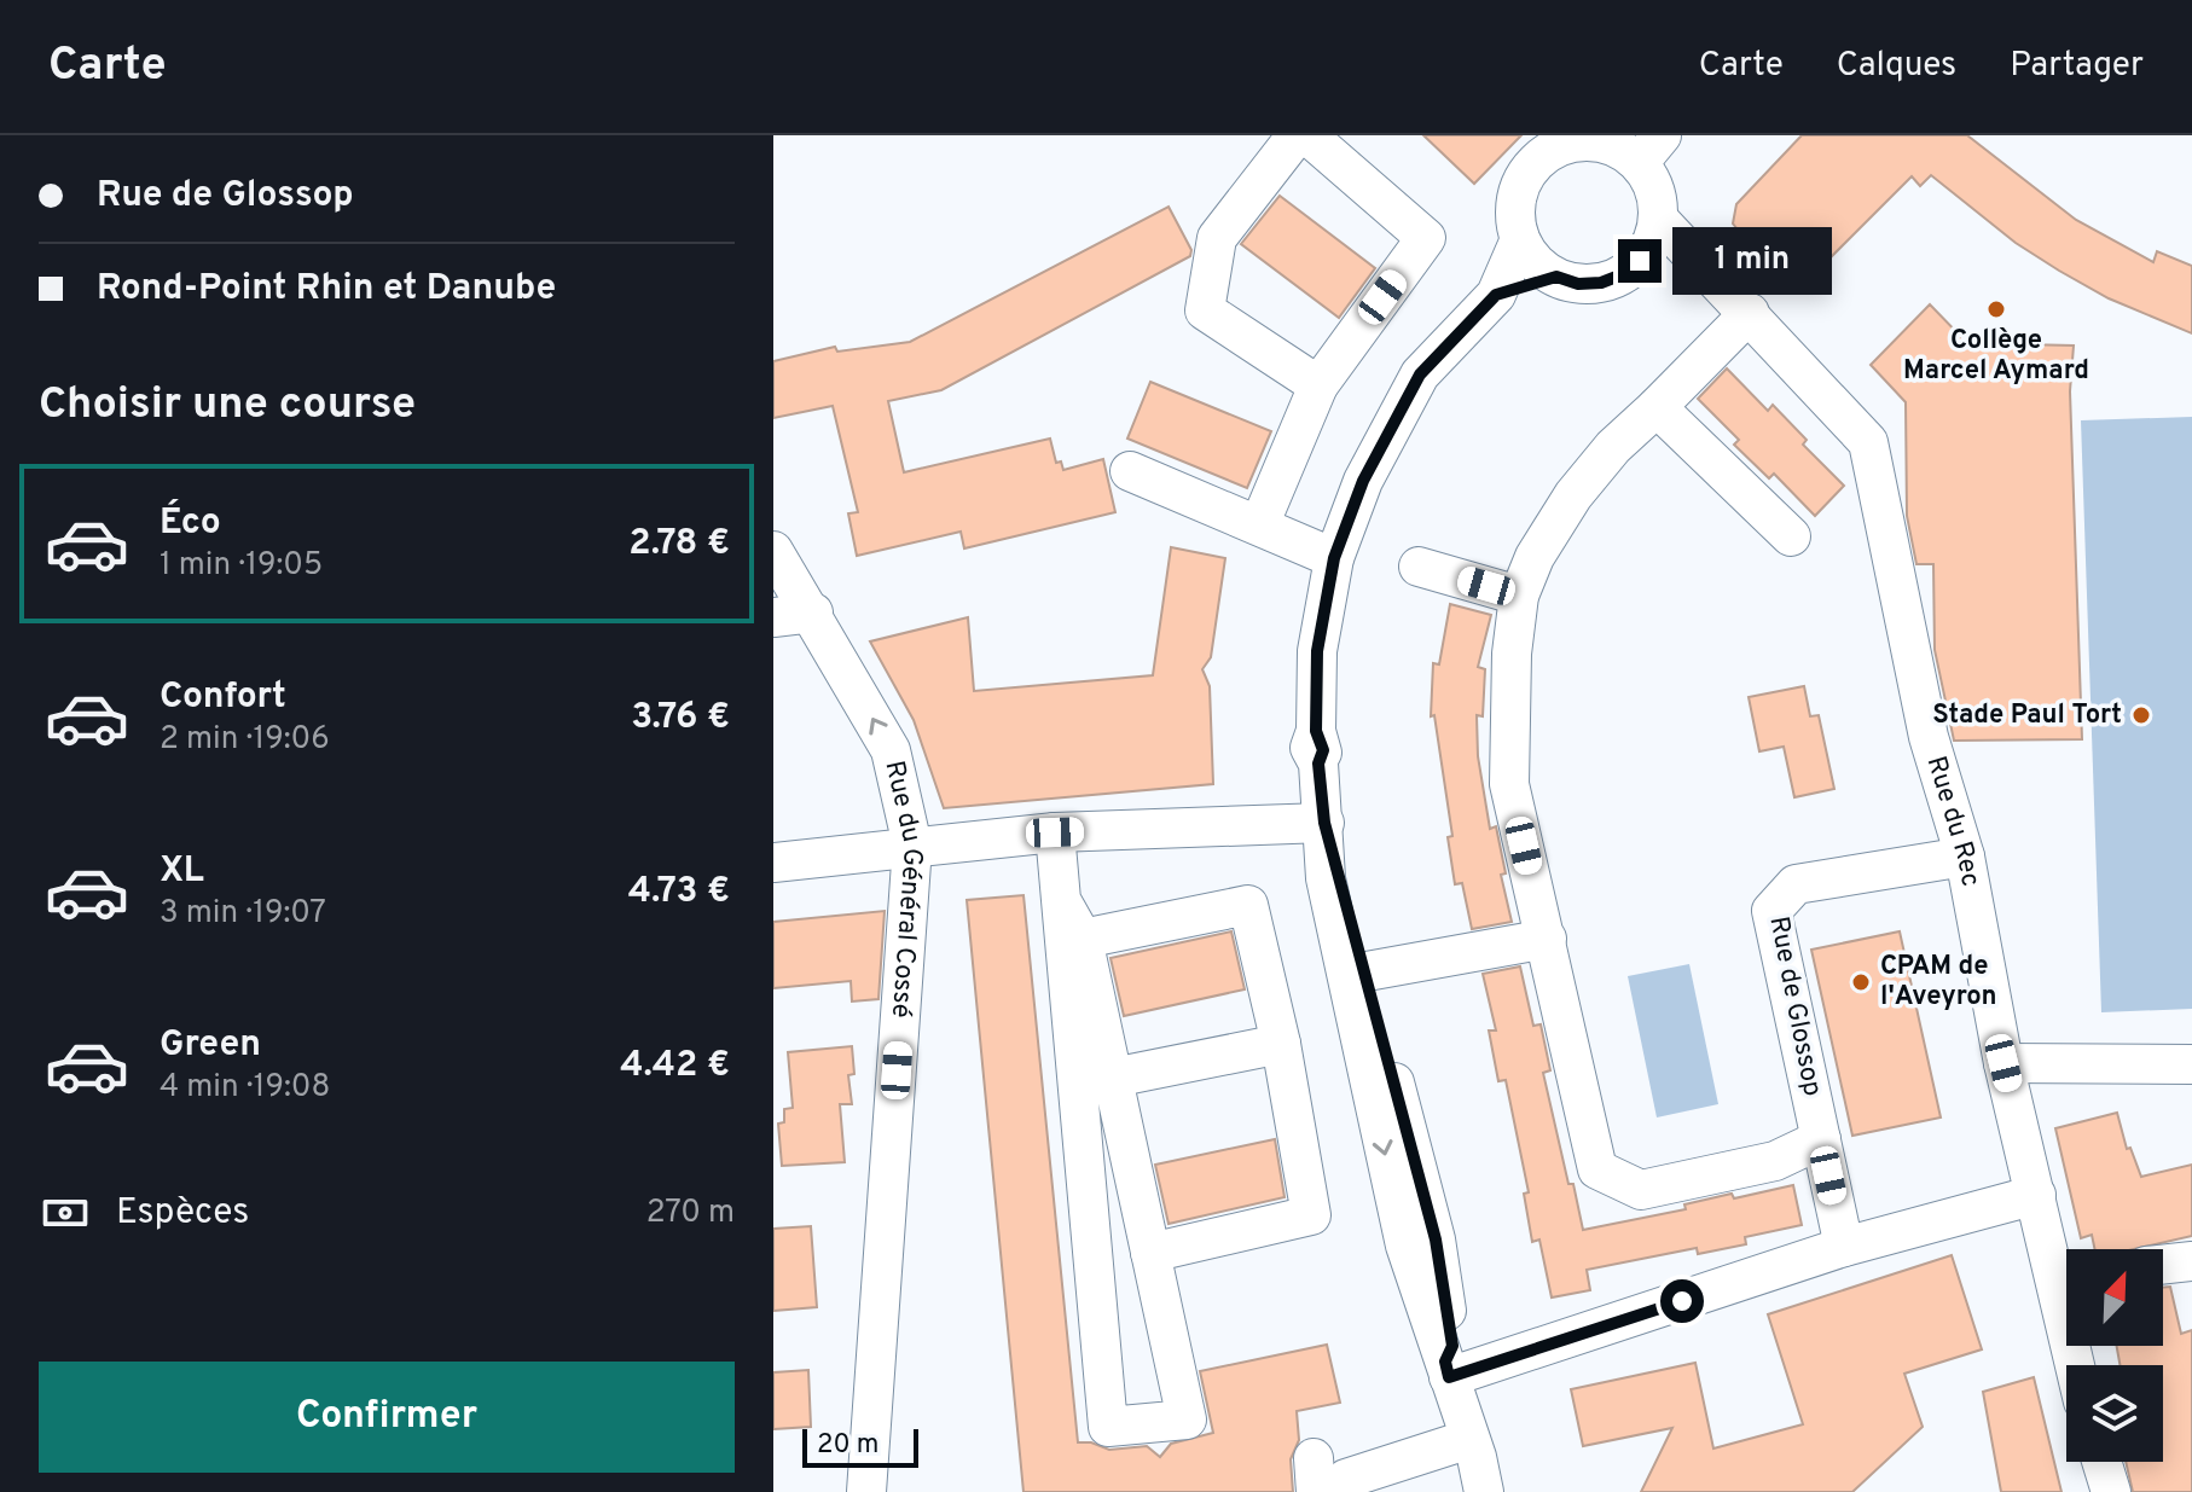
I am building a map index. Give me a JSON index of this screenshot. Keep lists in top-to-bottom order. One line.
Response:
{"streets":{"street":["Rue du Rec","Rue du Général Cossé","Rue de Glossop"]},"crossings":[["Rue du Rec","Rue de Glossop"]],"places":["Collège Marcel Aymard","Stade Paul Tort","CPAM de l'Aveyron"],"scale_bar":"20 m","north":"top right","page":{"header":"Carte","nav":["Carte","Calques","Partager"],"banner":["Rue de Glossop","Rond-Point Rhin et Danube"],"bubble":"1 min","heading":"Choisir une course","list":[{"name":"Éco","note":"1 min · 19:05","value":"2.78 €"},{"name":"Confort","note":"2 min · 19:06","value":"3.76 €"},{"name":"XL","note":"3 min · 19:07","value":"4.73 €"},{"name":"Green","note":"4 min · 19:08","value":"4.42 €"}],"pay":["Espèces","270 m"],"buttons":"Confirmer","scale":"20 m"}}
